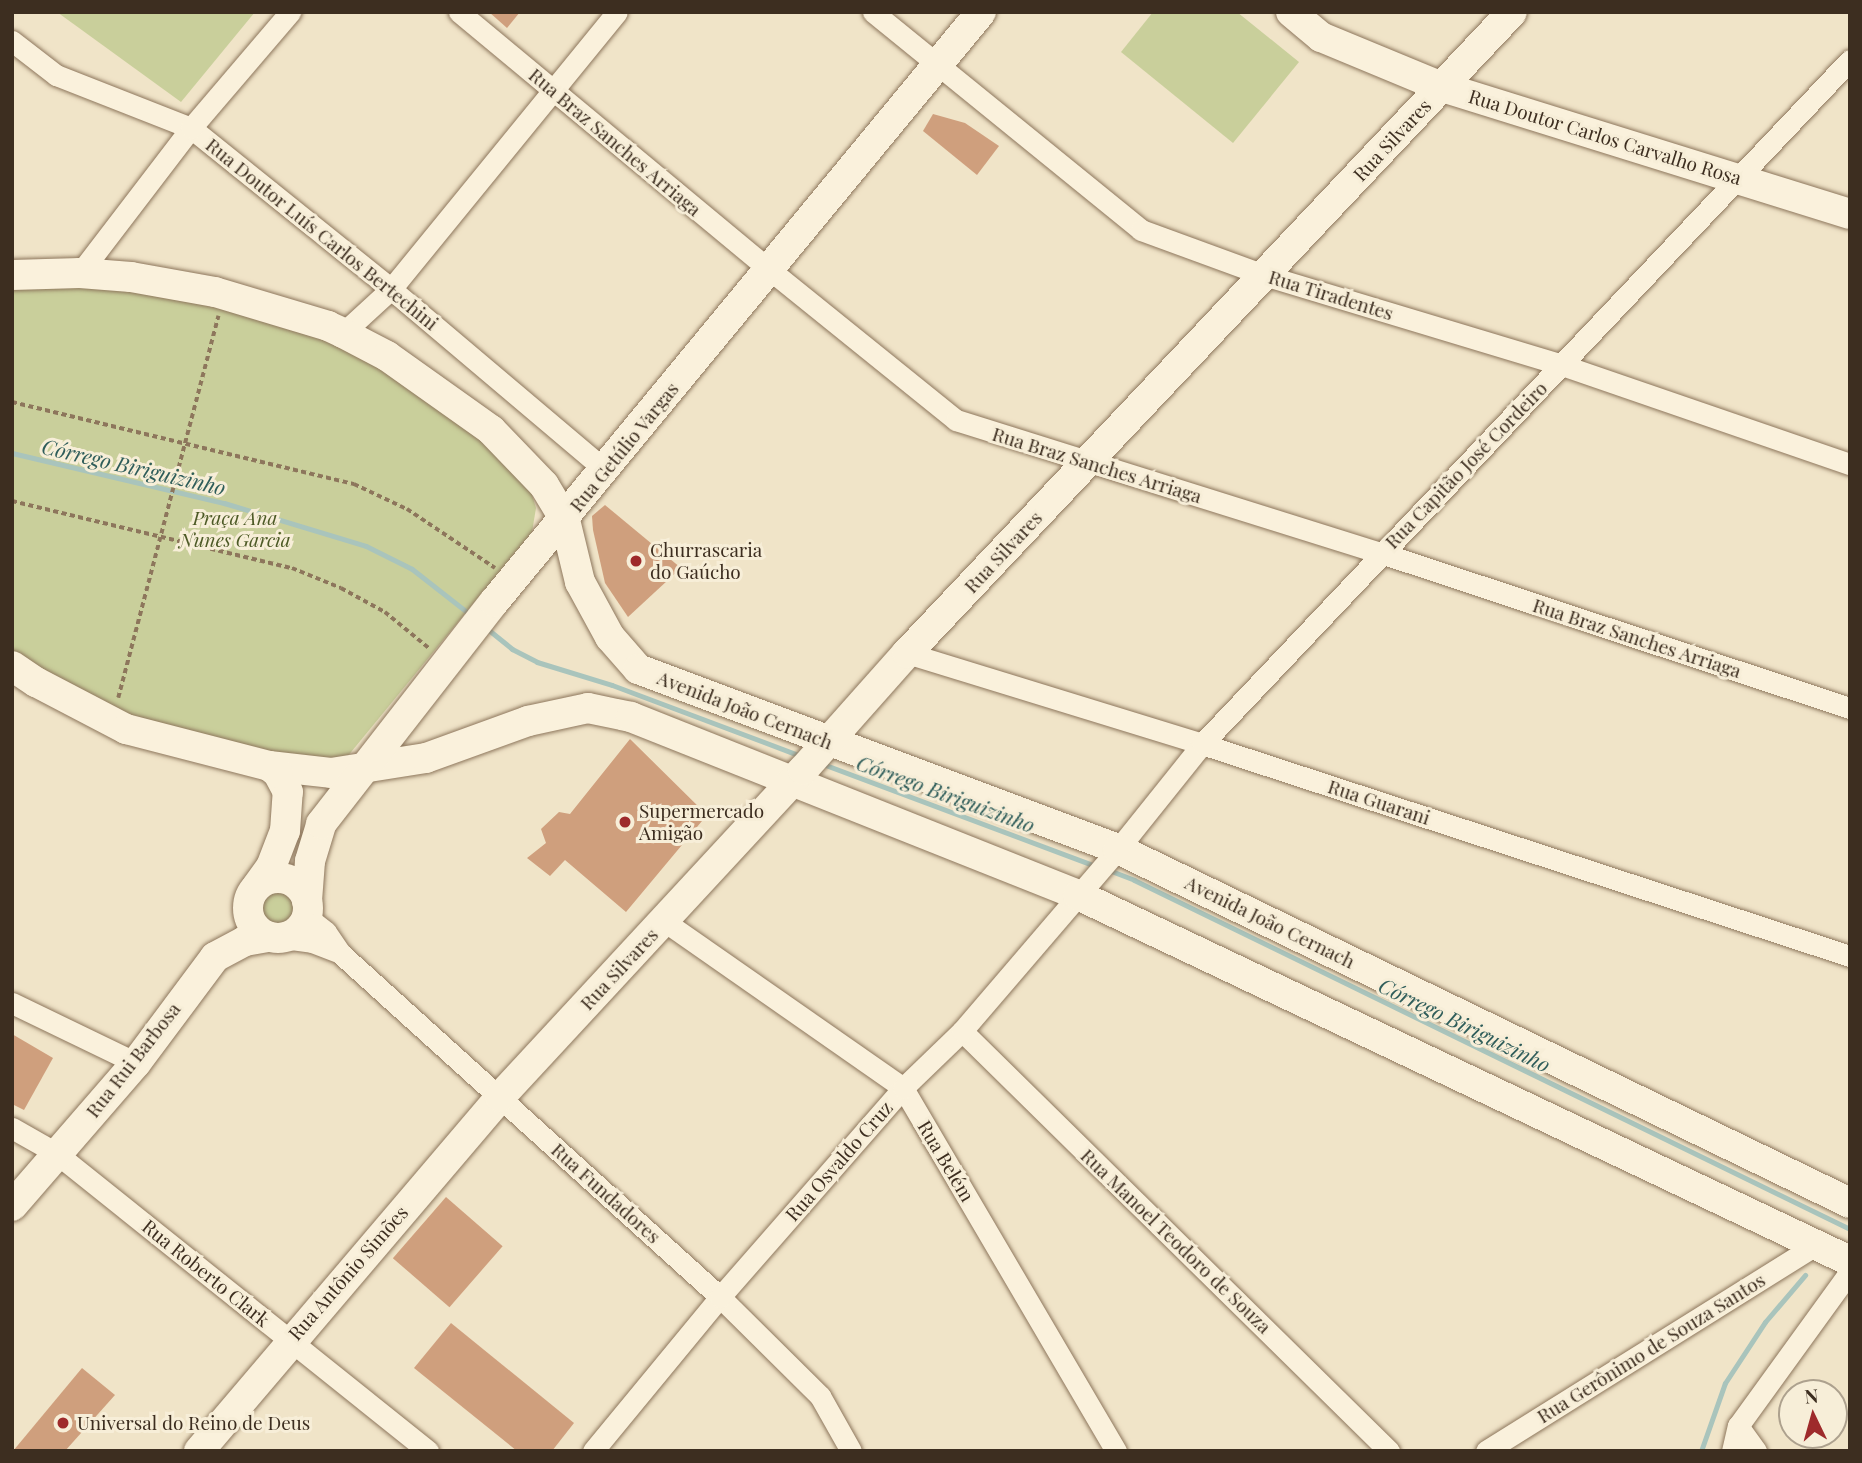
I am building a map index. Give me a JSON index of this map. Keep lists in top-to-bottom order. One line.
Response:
{"streets":{"street":["Rua Doutor Carlos Carvalho Rosa","Rua Silvares","Rua Braz Sanches Arriaga","Rua Doutor Luís Carlos Bertechini","Rua Tiradentes","Rua Getúlio Vargas","Rua Capitão José Cordeiro","Avenida João Cernach","Rua Guarani","Rua Rui Barbosa","Rua Osvaldo Cruz","Rua Belém","Rua Fundadores","Rua Manoel Teodoro de Souza","Rua Roberto Clark","Rua Antônio Simões","Rua Gerônimo de Souza Santos"]},"crossings":[["Rua Doutor Carlos Carvalho Rosa","Rua Silvares"],["Rua Doutor Carlos Carvalho Rosa","Rua Capitão José Cordeiro"],["Rua Silvares","Rua Braz Sanches Arriaga"],["Rua Silvares","Rua Tiradentes"],["Rua Silvares","Avenida João Cernach"],["Rua Silvares","Rua Guarani"],["Rua Silvares","Rua Belém"],["Rua Silvares","Rua Fundadores"],["Rua Silvares","Rua Antônio Simões"],["Rua Braz Sanches Arriaga","Rua Getúlio Vargas"],["Rua Braz Sanches Arriaga","Rua Capitão José Cordeiro"],["Rua Doutor Luís Carlos Bertechini","Rua Getúlio Vargas"],["Rua Tiradentes","Rua Getúlio Vargas"],["Rua Tiradentes","Rua Capitão José Cordeiro"],["Rua Getúlio Vargas","Avenida João Cernach"],["Rua Getúlio Vargas","Rua Rui Barbosa"],["Rua Getúlio Vargas","Rua Fundadores"],["Rua Capitão José Cordeiro","Avenida João Cernach"],["Rua Capitão José Cordeiro","Rua Guarani"],["Rua Capitão José Cordeiro","Rua Osvaldo Cruz"],["Avenida João Cernach","Rua Osvaldo Cruz"],["Avenida João Cernach","Rua Gerônimo de Souza Santos"],["Rua Rui Barbosa","Rua Fundadores"],["Rua Rui Barbosa","Rua Roberto Clark"],["Rua Osvaldo Cruz","Rua Belém"],["Rua Osvaldo Cruz","Rua Fundadores"],["Rua Osvaldo Cruz","Rua Manoel Teodoro de Souza"],["Rua Fundadores","Rua Antônio Simões"],["Rua Roberto Clark","Rua Antônio Simões"]],"water":["Córrego Biriguizinho"],"parks":["Praça Ana Nunes Garcia"],"places":["Churrascaria do Gaúcho","Supermercado Amigão","Universal do Reino de Deus"],"north":"top"}
